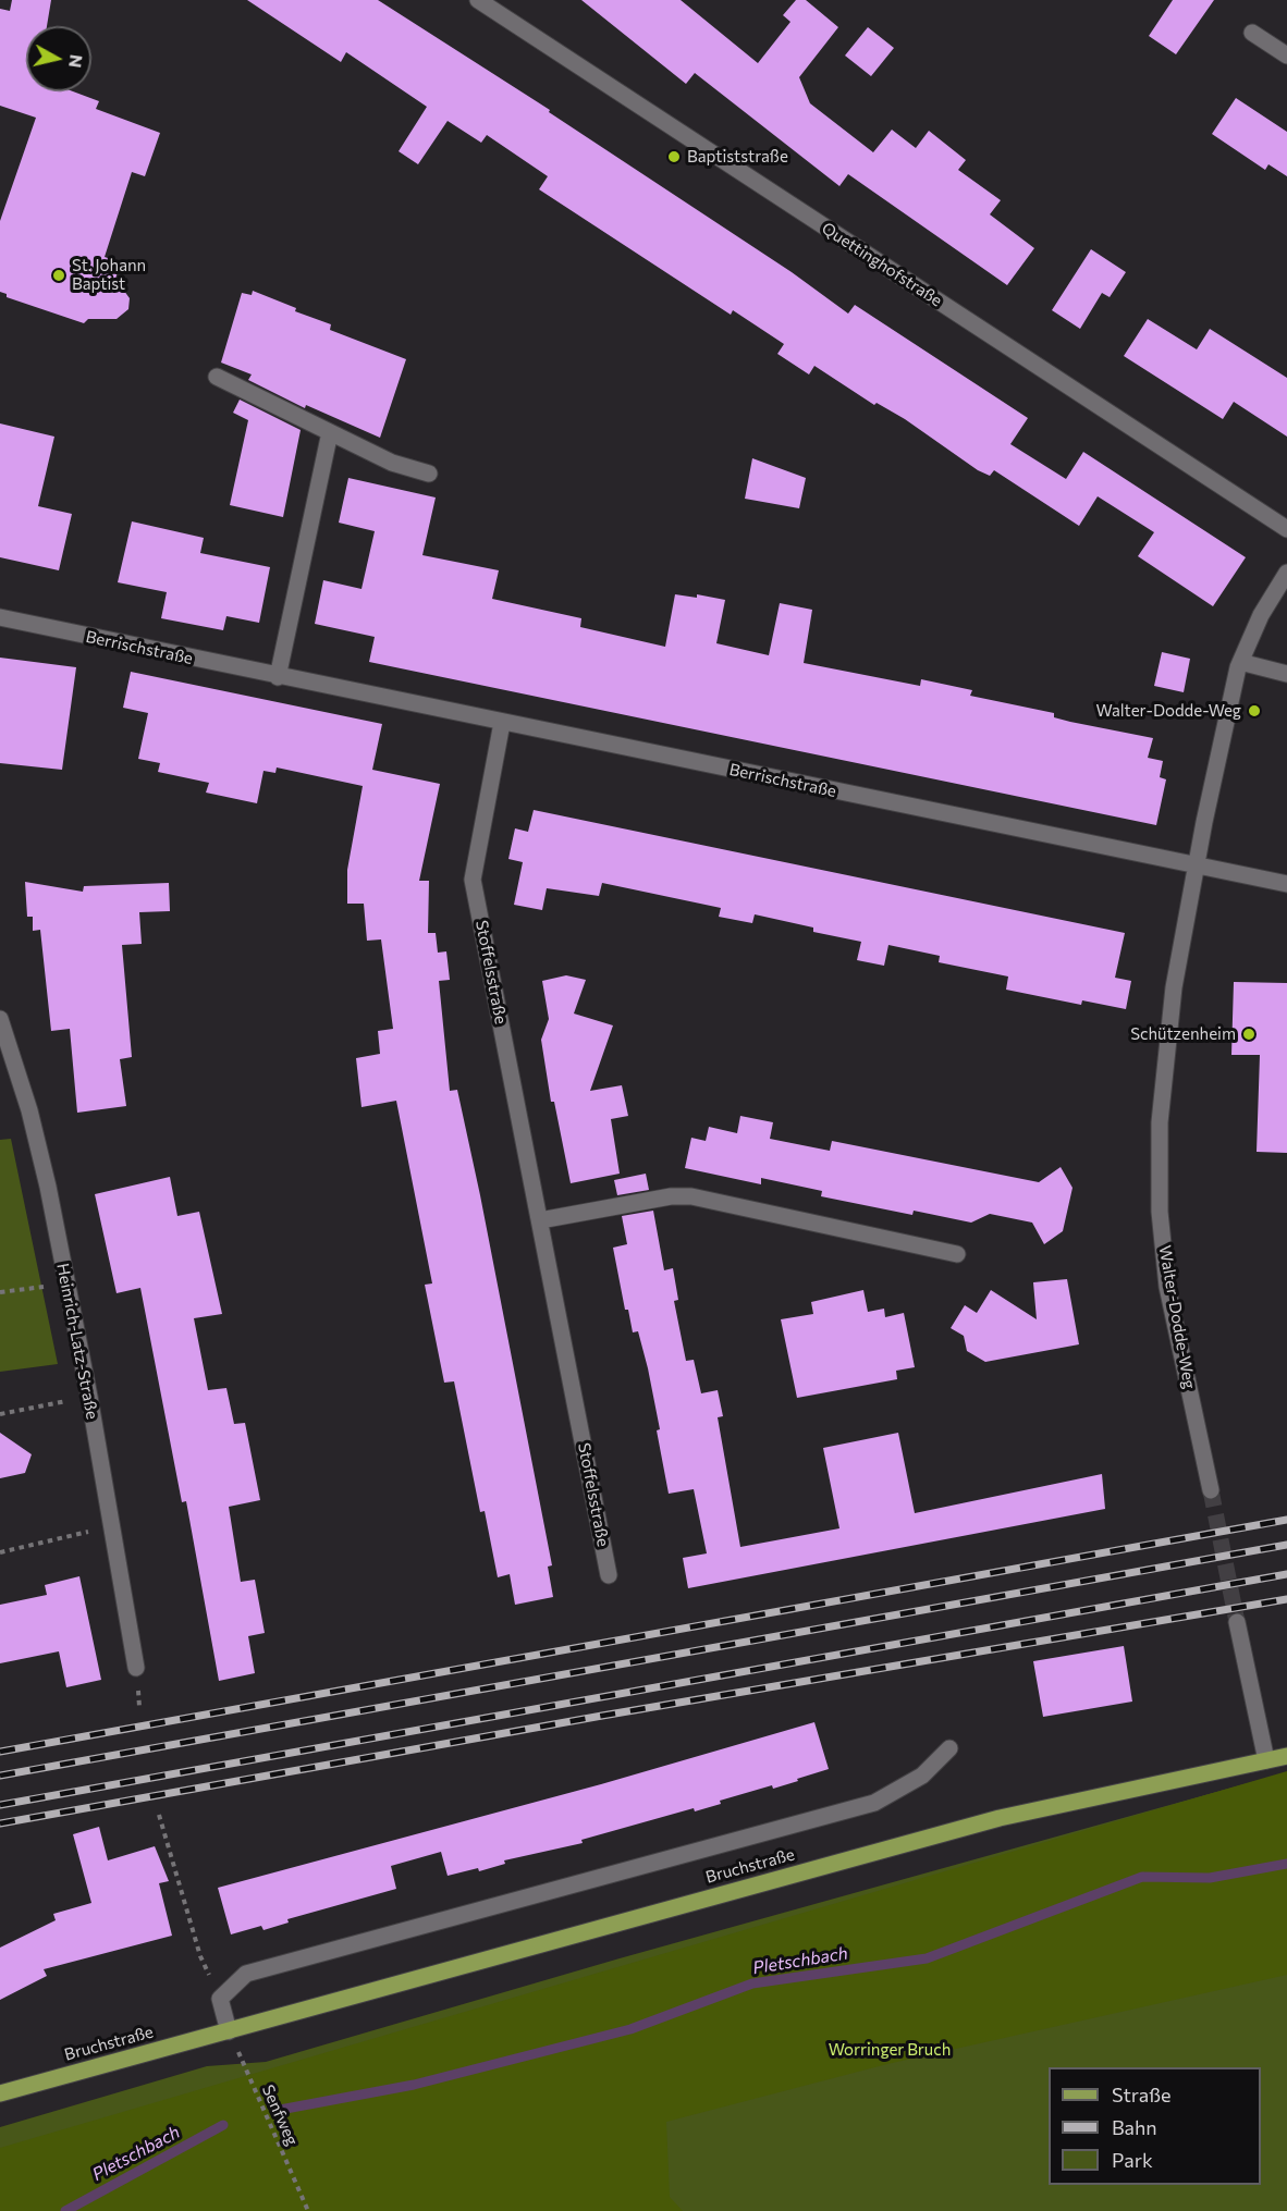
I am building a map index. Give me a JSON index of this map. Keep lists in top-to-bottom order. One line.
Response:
{"streets":{"main road":["Bruchstraße"],"street":["Quettinghofstraße","Berrischstraße","Stoffelsstraße","Walter-Dodde-Weg","Heinrich-Latz-Straße"],"path":["Senfweg"]},"crossings":[["Berrischstraße","Stoffelsstraße"],["Berrischstraße","Walter-Dodde-Weg"],["Bruchstraße","Senfweg"]],"water":["Pletschbach"],"parks":["Worringer Bruch"],"places":["Baptiststraße","St. Johann Baptist","Walter-Dodde-Weg","Schützenheim"],"legend":["Straße","Bahn","Park"],"north":"right"}
